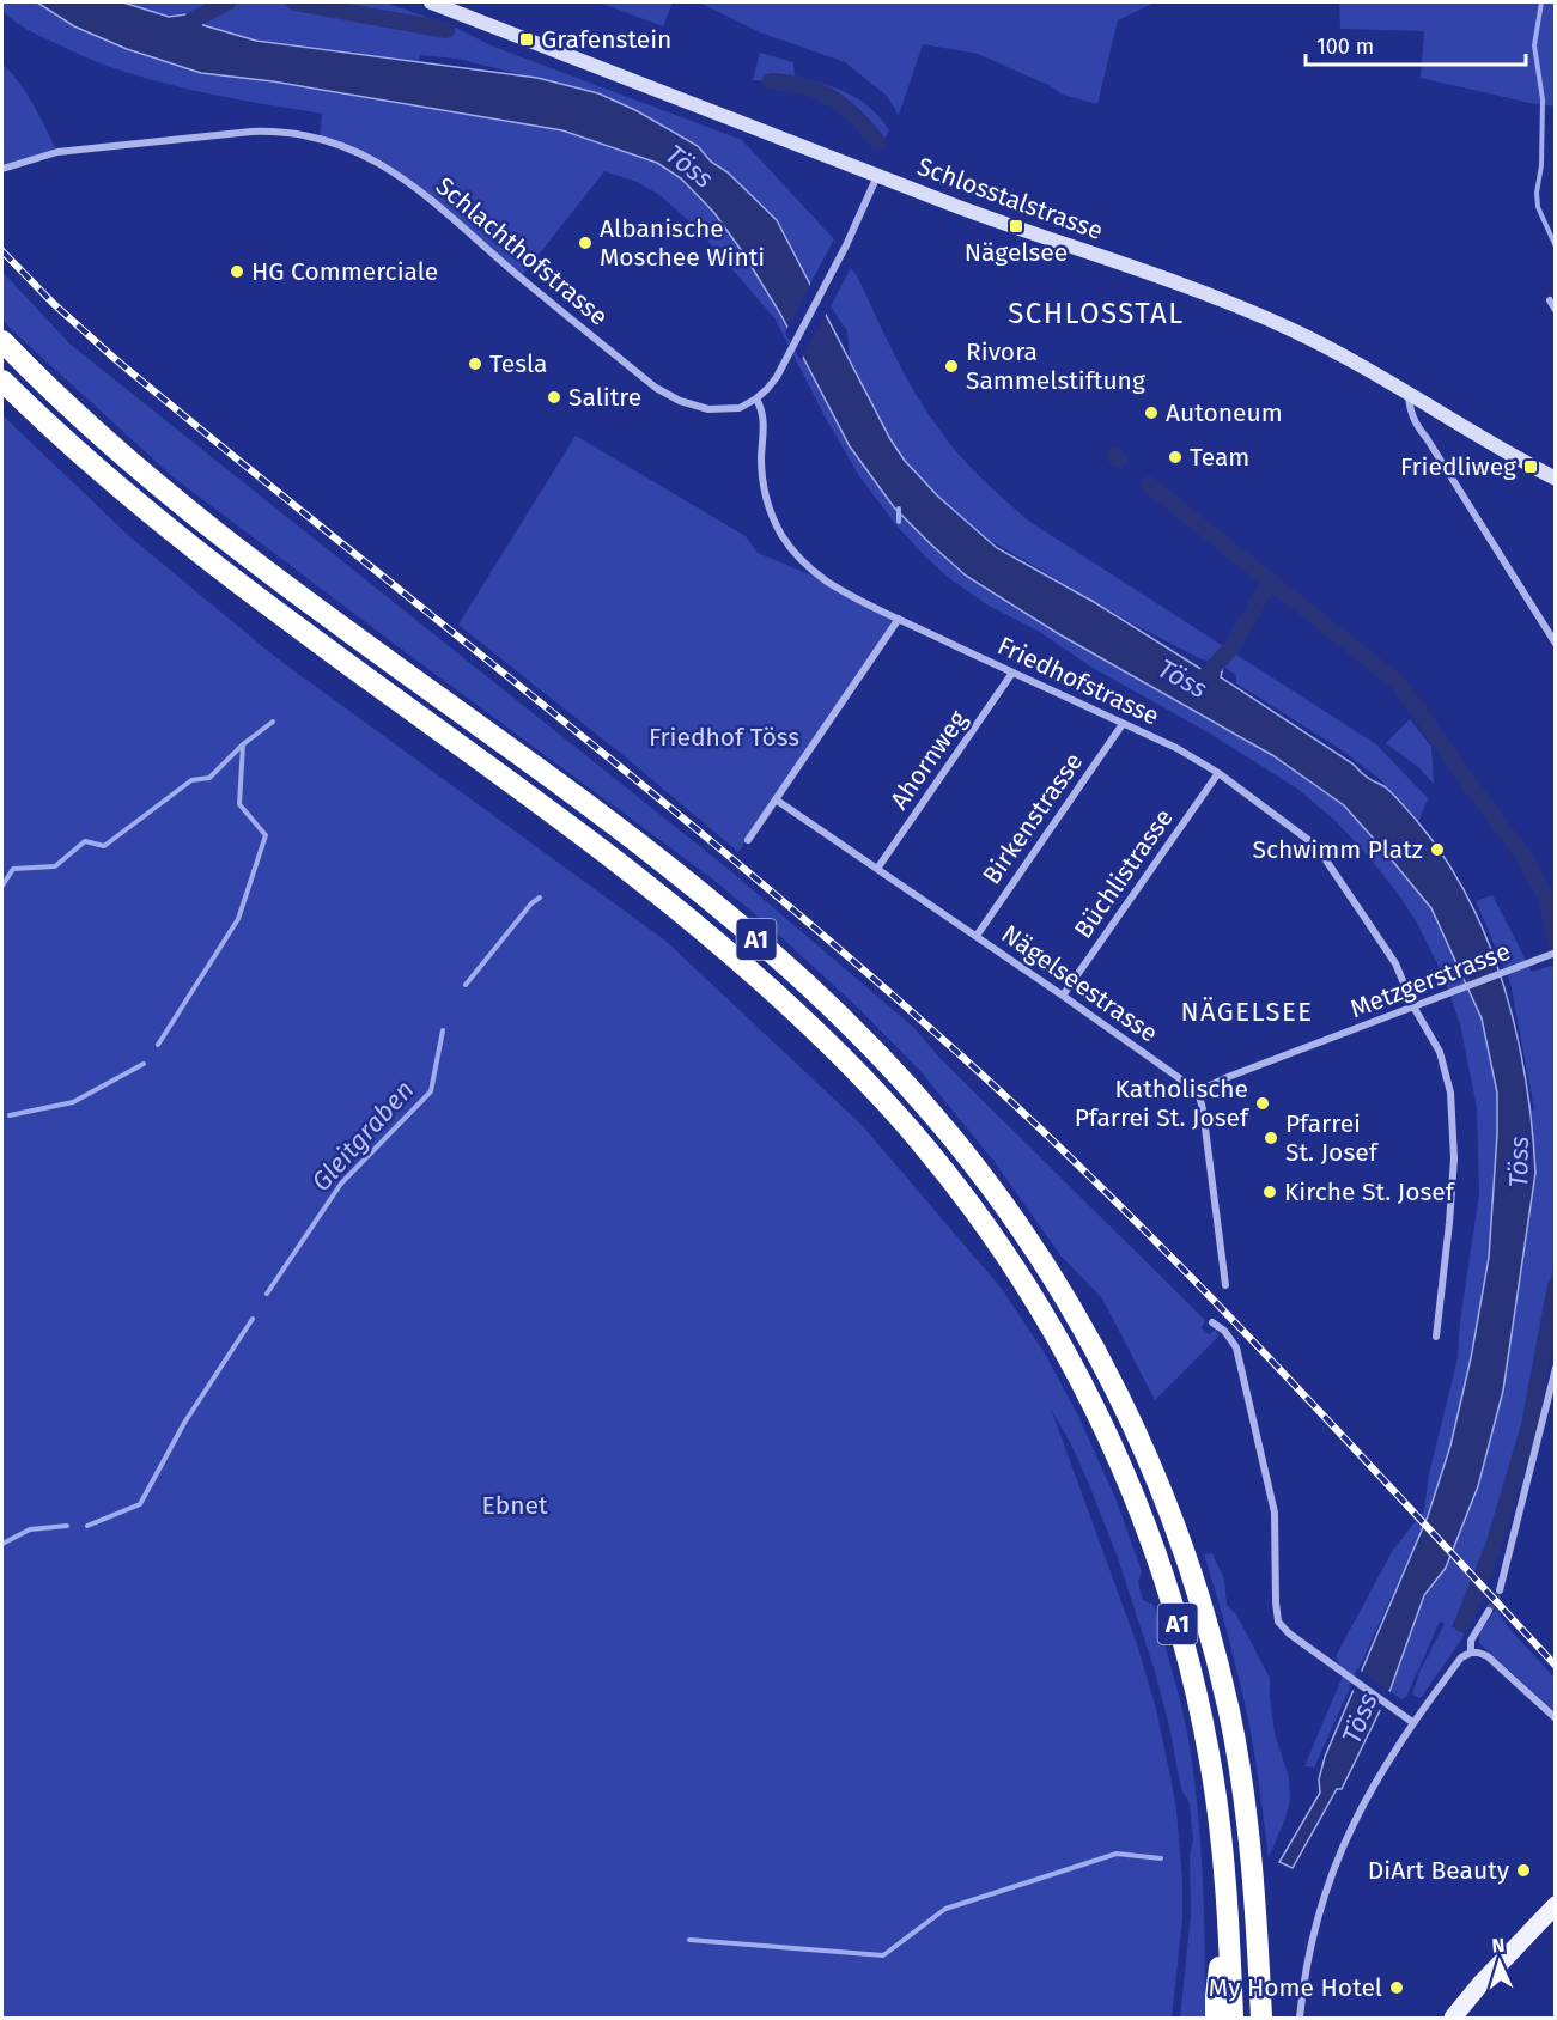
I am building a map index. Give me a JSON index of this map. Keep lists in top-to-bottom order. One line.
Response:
{"streets":{"highway":["A1"],"main road":["Schlosstalstrasse"],"street":["Schlachthofstrasse","Friedhofstrasse","Ahornweg","Birkenstrasse","Büchlistrasse","Metzgerstrasse","Nägelseestrasse"]},"crossings":[["Schlachthofstrasse","Friedhofstrasse"],["Friedhofstrasse","Ahornweg"],["Friedhofstrasse","Birkenstrasse"],["Friedhofstrasse","Büchlistrasse"],["Friedhofstrasse","Metzgerstrasse"],["Ahornweg","Nägelseestrasse"],["Birkenstrasse","Nägelseestrasse"],["Büchlistrasse","Nägelseestrasse"],["Metzgerstrasse","Nägelseestrasse"]],"districts":["SCHLOSSTAL","NÄGELSEE"],"water":["Töss","Gleitgraben"],"parks":["Friedhof Töss","Ebnet"],"places":{"transit":["Grafenstein","Nägelsee","Friedliweg"],"other":["Albanische Moschee Winti","HG Commerciale","Tesla","Rivora Sammelstiftung","Salitre","Autoneum","Team","Schwimm Platz","Katholische Pfarrei St. Josef","Pfarrei St. Josef","Kirche St. Josef","DiArt Beauty","My Home Hotel"]},"scale_bar":"100 m","north":"top"}
